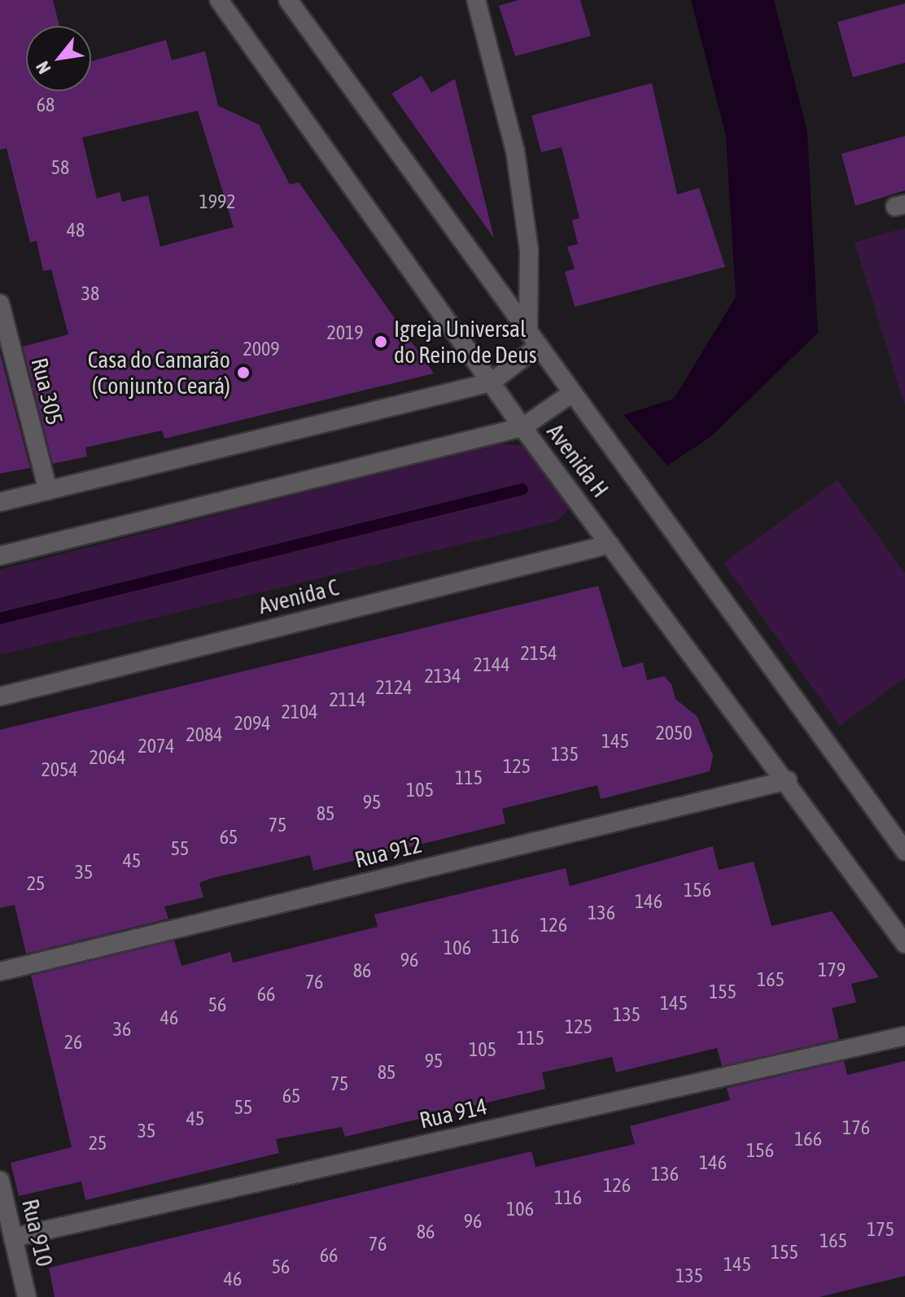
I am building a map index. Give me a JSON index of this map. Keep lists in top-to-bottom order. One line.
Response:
{"streets":{"street":["Rua 305","Avenida H","Avenida C","Rua 912","Rua 914","Rua 910"]},"crossings":[["Avenida H","Avenida C"],["Avenida H","Rua 912"],["Rua 914","Rua 910"]],"places":["Igreja Universal do Reino de Deus","Casa do Camarão (Conjunto Ceará)"],"house_numbers":["68","58","1992","48","38","2019","2009","2154","2144","2134","2124","2114","2104","2094","2050","2084","145","2074","135","2064","125","2054","115","105","95","85","75","65","55","45","35","25","156","146","136","126","116","106","96","179","86","165","76","155","66","145","56","135","46","125","36","115","26","105","95","85","75","65","55","45","176","35","166","25","156","146","136","126","116","106","96","175","86","165","76","155","66","145","56","135","46"],"north":"bottom left"}
